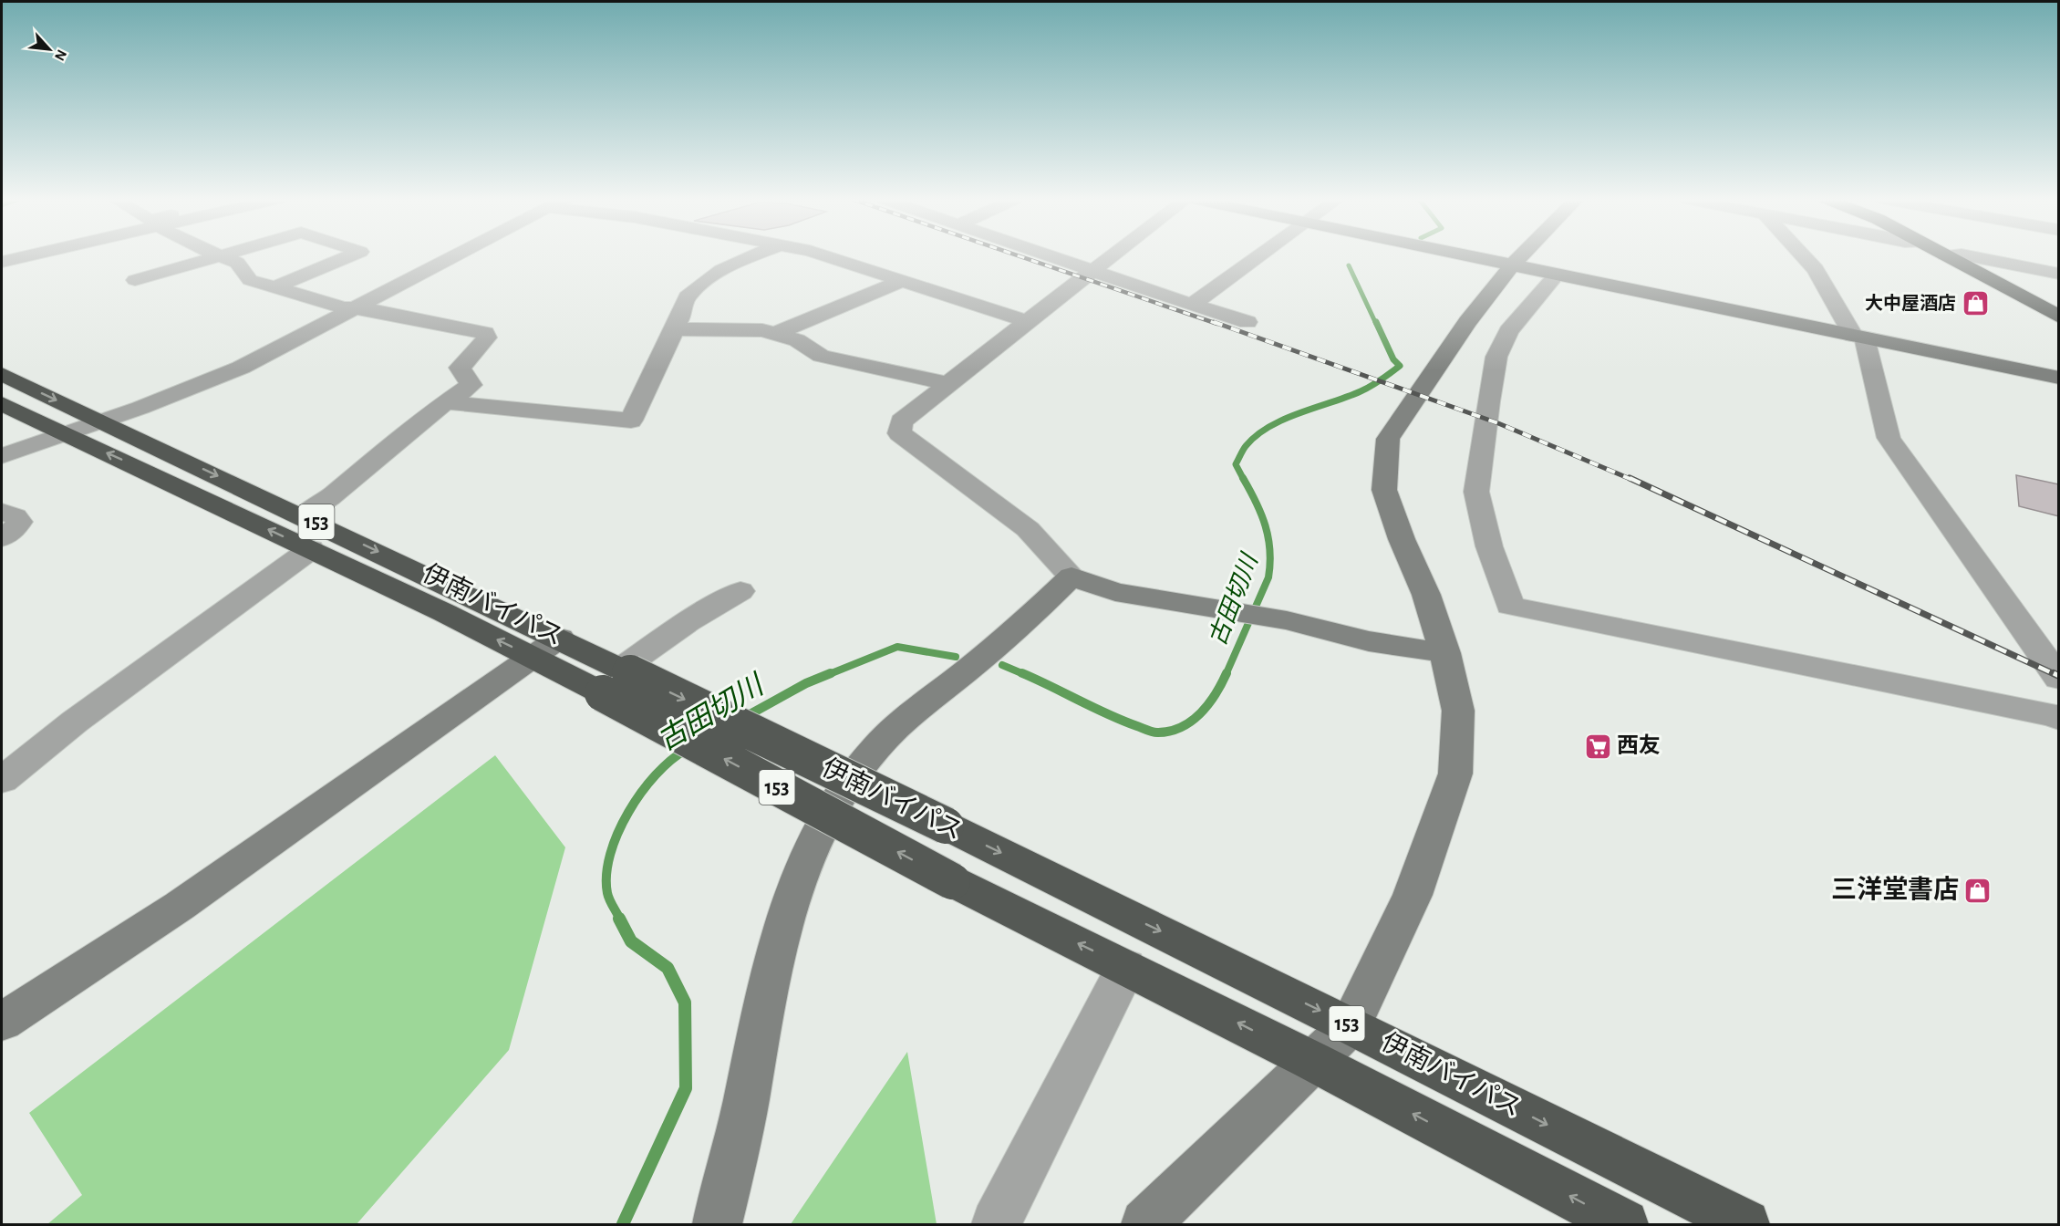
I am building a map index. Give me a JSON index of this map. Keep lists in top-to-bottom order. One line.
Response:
{"streets":{"highway":["153","伊南バイパス"]},"water":["古田切川"],"places":{"shop":["大中屋酒店","三洋堂書店"],"supermarket":["西友"]},"north":"bottom right"}
